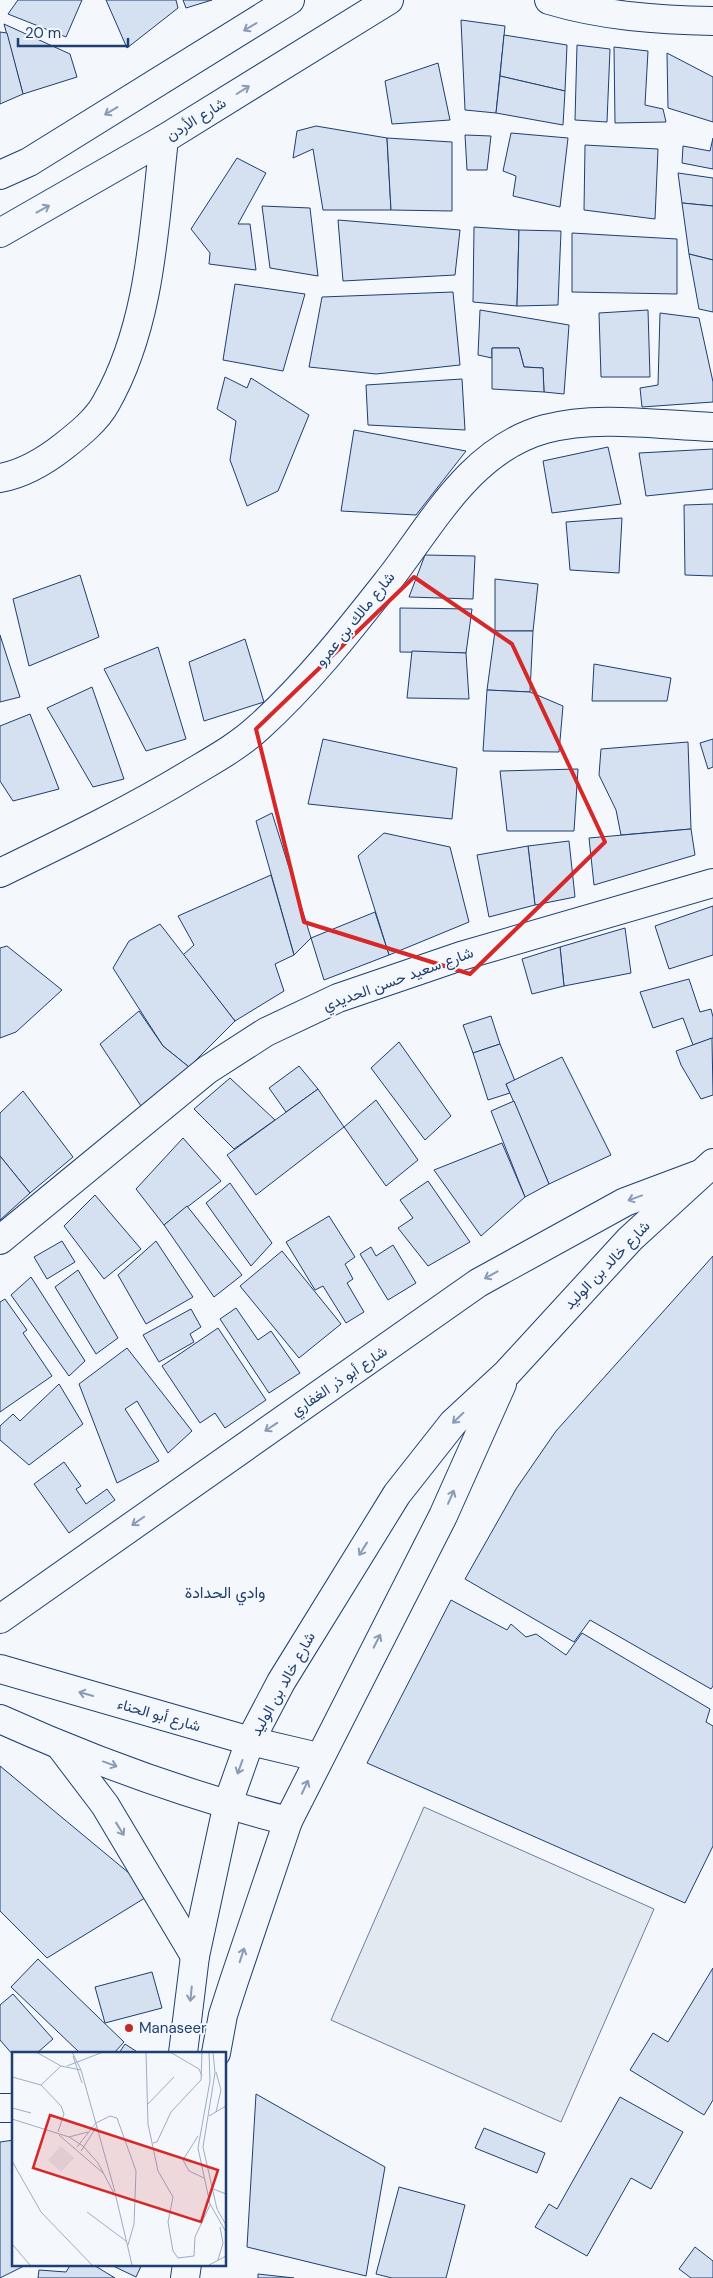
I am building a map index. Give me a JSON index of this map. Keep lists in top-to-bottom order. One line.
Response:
{"streets":{"main road":["شارع الأردن","شارع مالك بن عمرو","شارع سعيد حسن الحديدي","شارع خالد بن الوليد","شارع أبو ذر الغفاري","شارع أبو الحناء"]},"crossings":[["شارع خالد بن الوليد","شارع أبو ذر الغفاري"],["شارع خالد بن الوليد","شارع أبو الحناء"]],"one_way":["شارع أبو ذر الغفاري"],"districts":["وادي الحدادة"],"places":["Manaseer"],"scale_bar":"20 m"}
